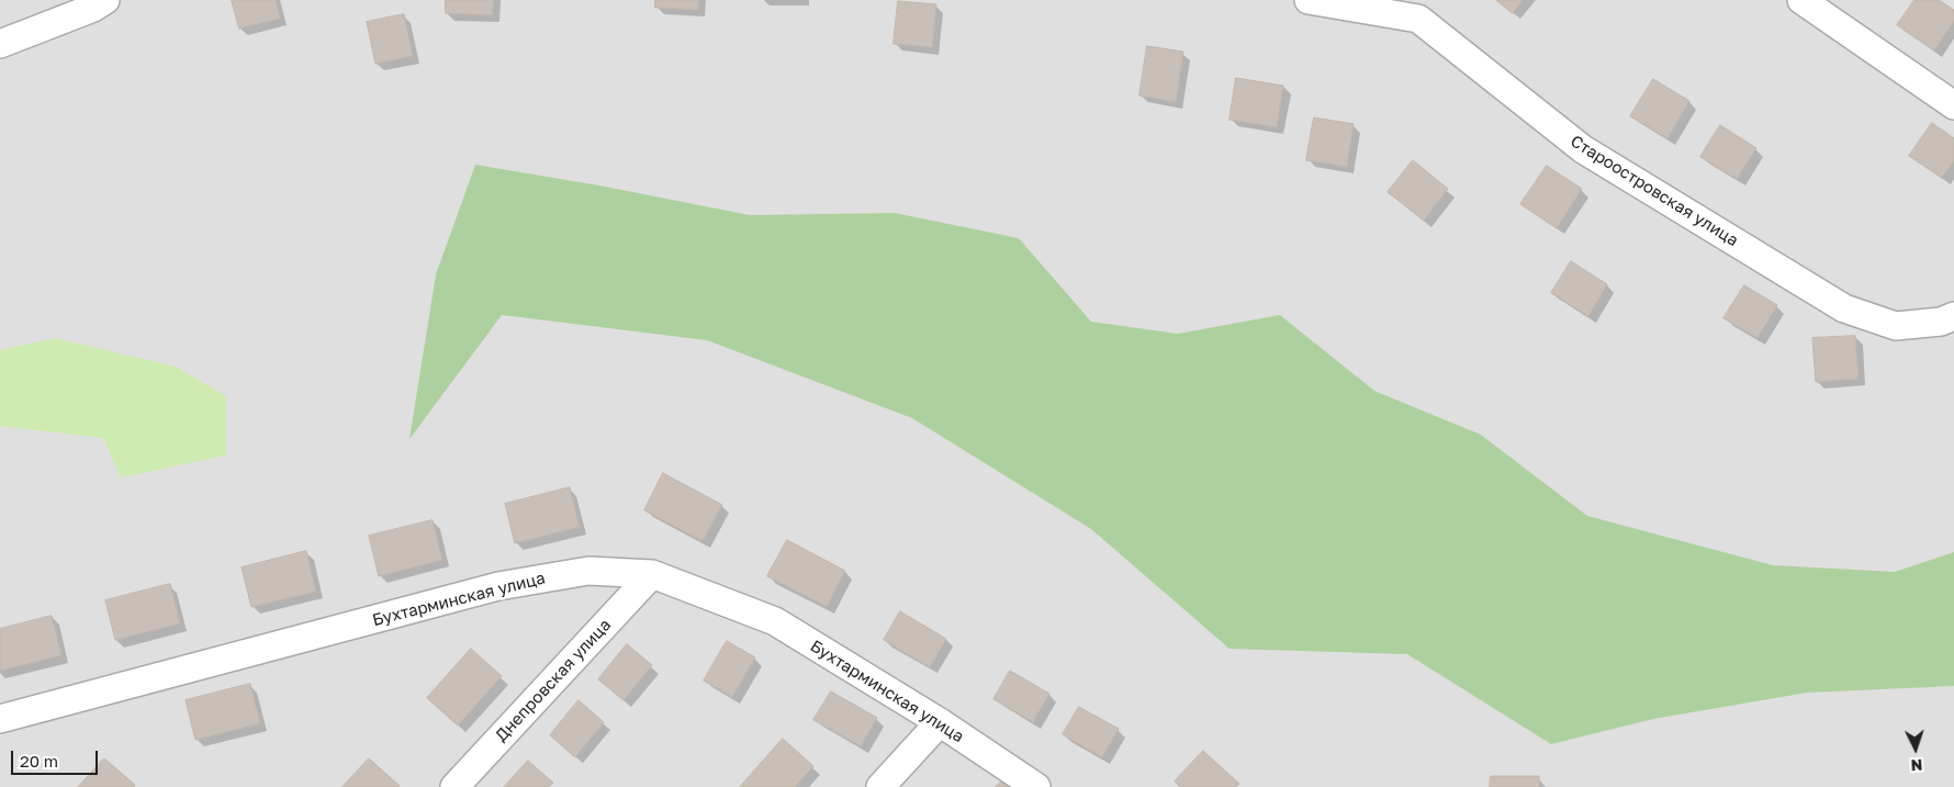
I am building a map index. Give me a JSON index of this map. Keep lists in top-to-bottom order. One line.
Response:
{"streets":{"street":["Староостровская улица","Бухтарминская улица","Днепровская улица"]},"crossings":[["Бухтарминская улица","Днепровская улица"]],"scale_bar":"20 m","north":"bottom"}
